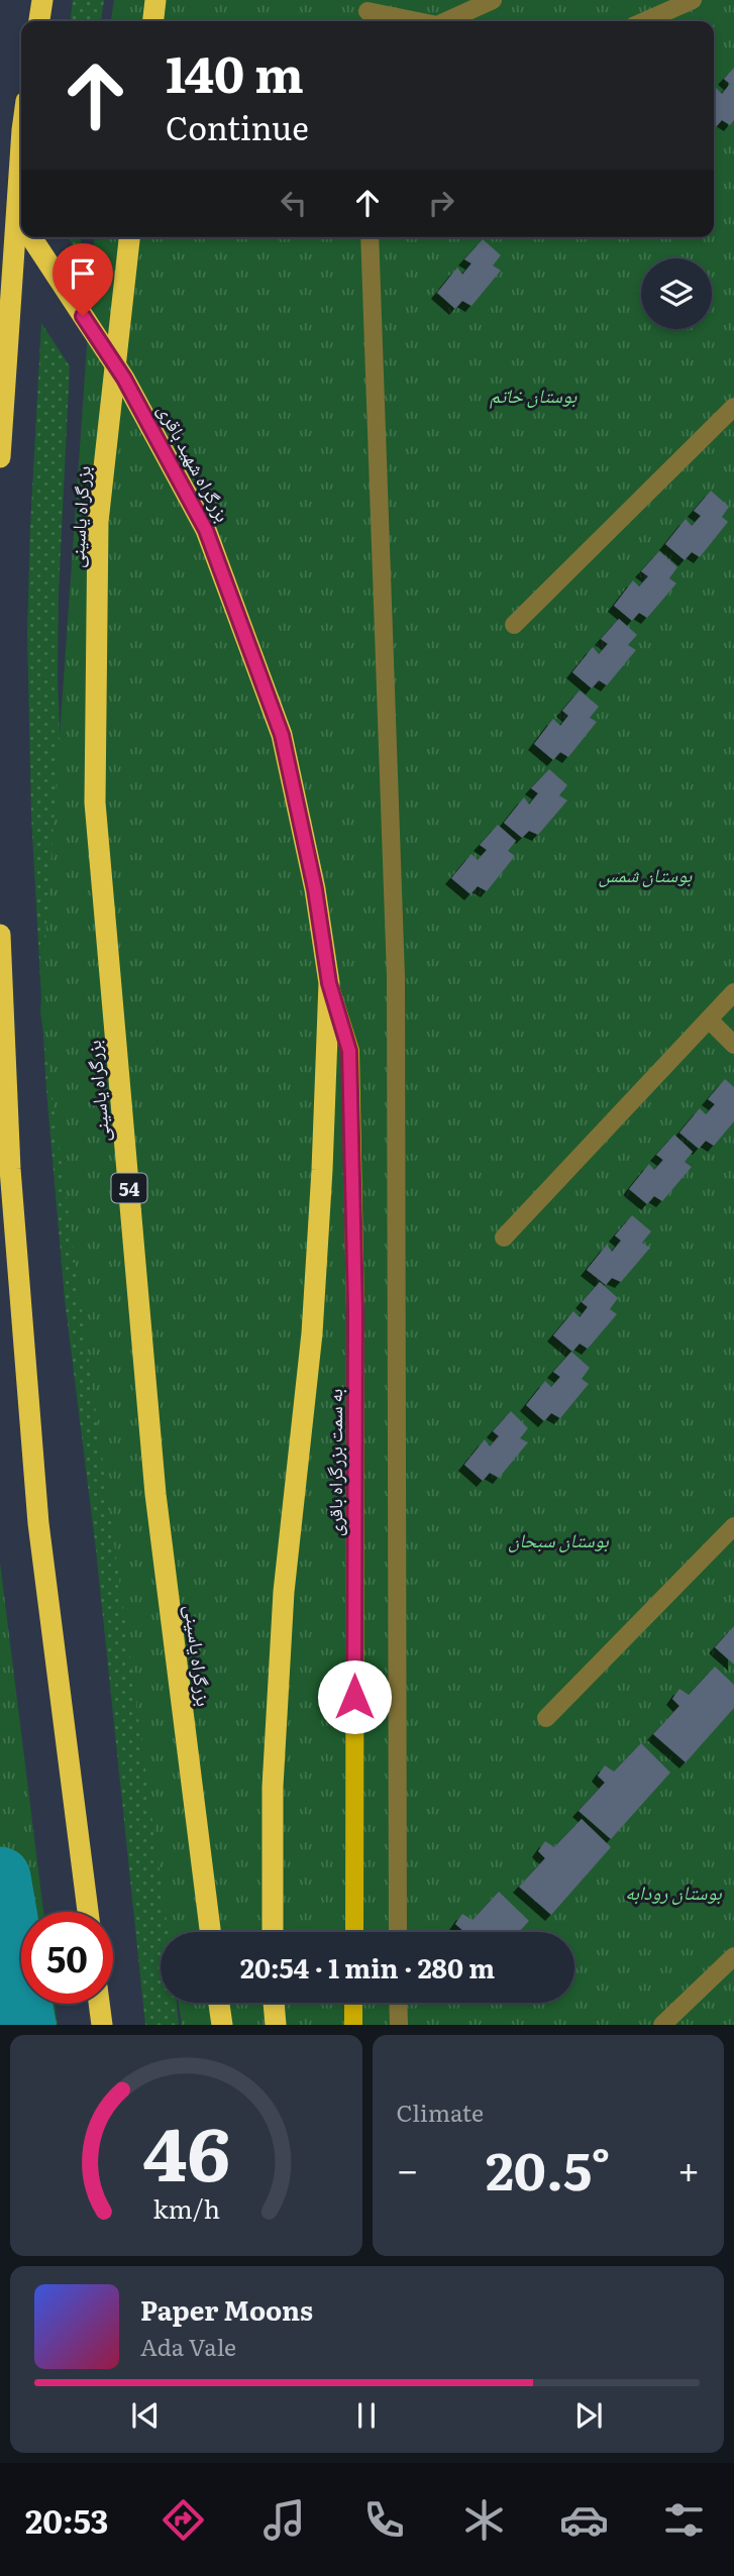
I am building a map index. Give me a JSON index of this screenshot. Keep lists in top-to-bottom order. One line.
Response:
{"streets":{"highway":["بزرگراه شهید باقری","بزرگراه یاسینی","54"],"main road":["به سمت بزرگراه باقری"]},"crossings":[["بزرگراه شهید باقری","به سمت بزرگراه باقری"]],"parks":["بوستان خاتم","بوستان شمس","بوستان سبحان","بوستان رودابه"],"page":{"turn":["140 m","Continue"],"limit":"50","trip":"20:54 · 1 min · 280 m","tile":"Climate","heat":["−","20.5°","+"],"song":["Paper Moons","Ada Vale"],"tabs":"20:53","gauge":["46","km/h"]}}
